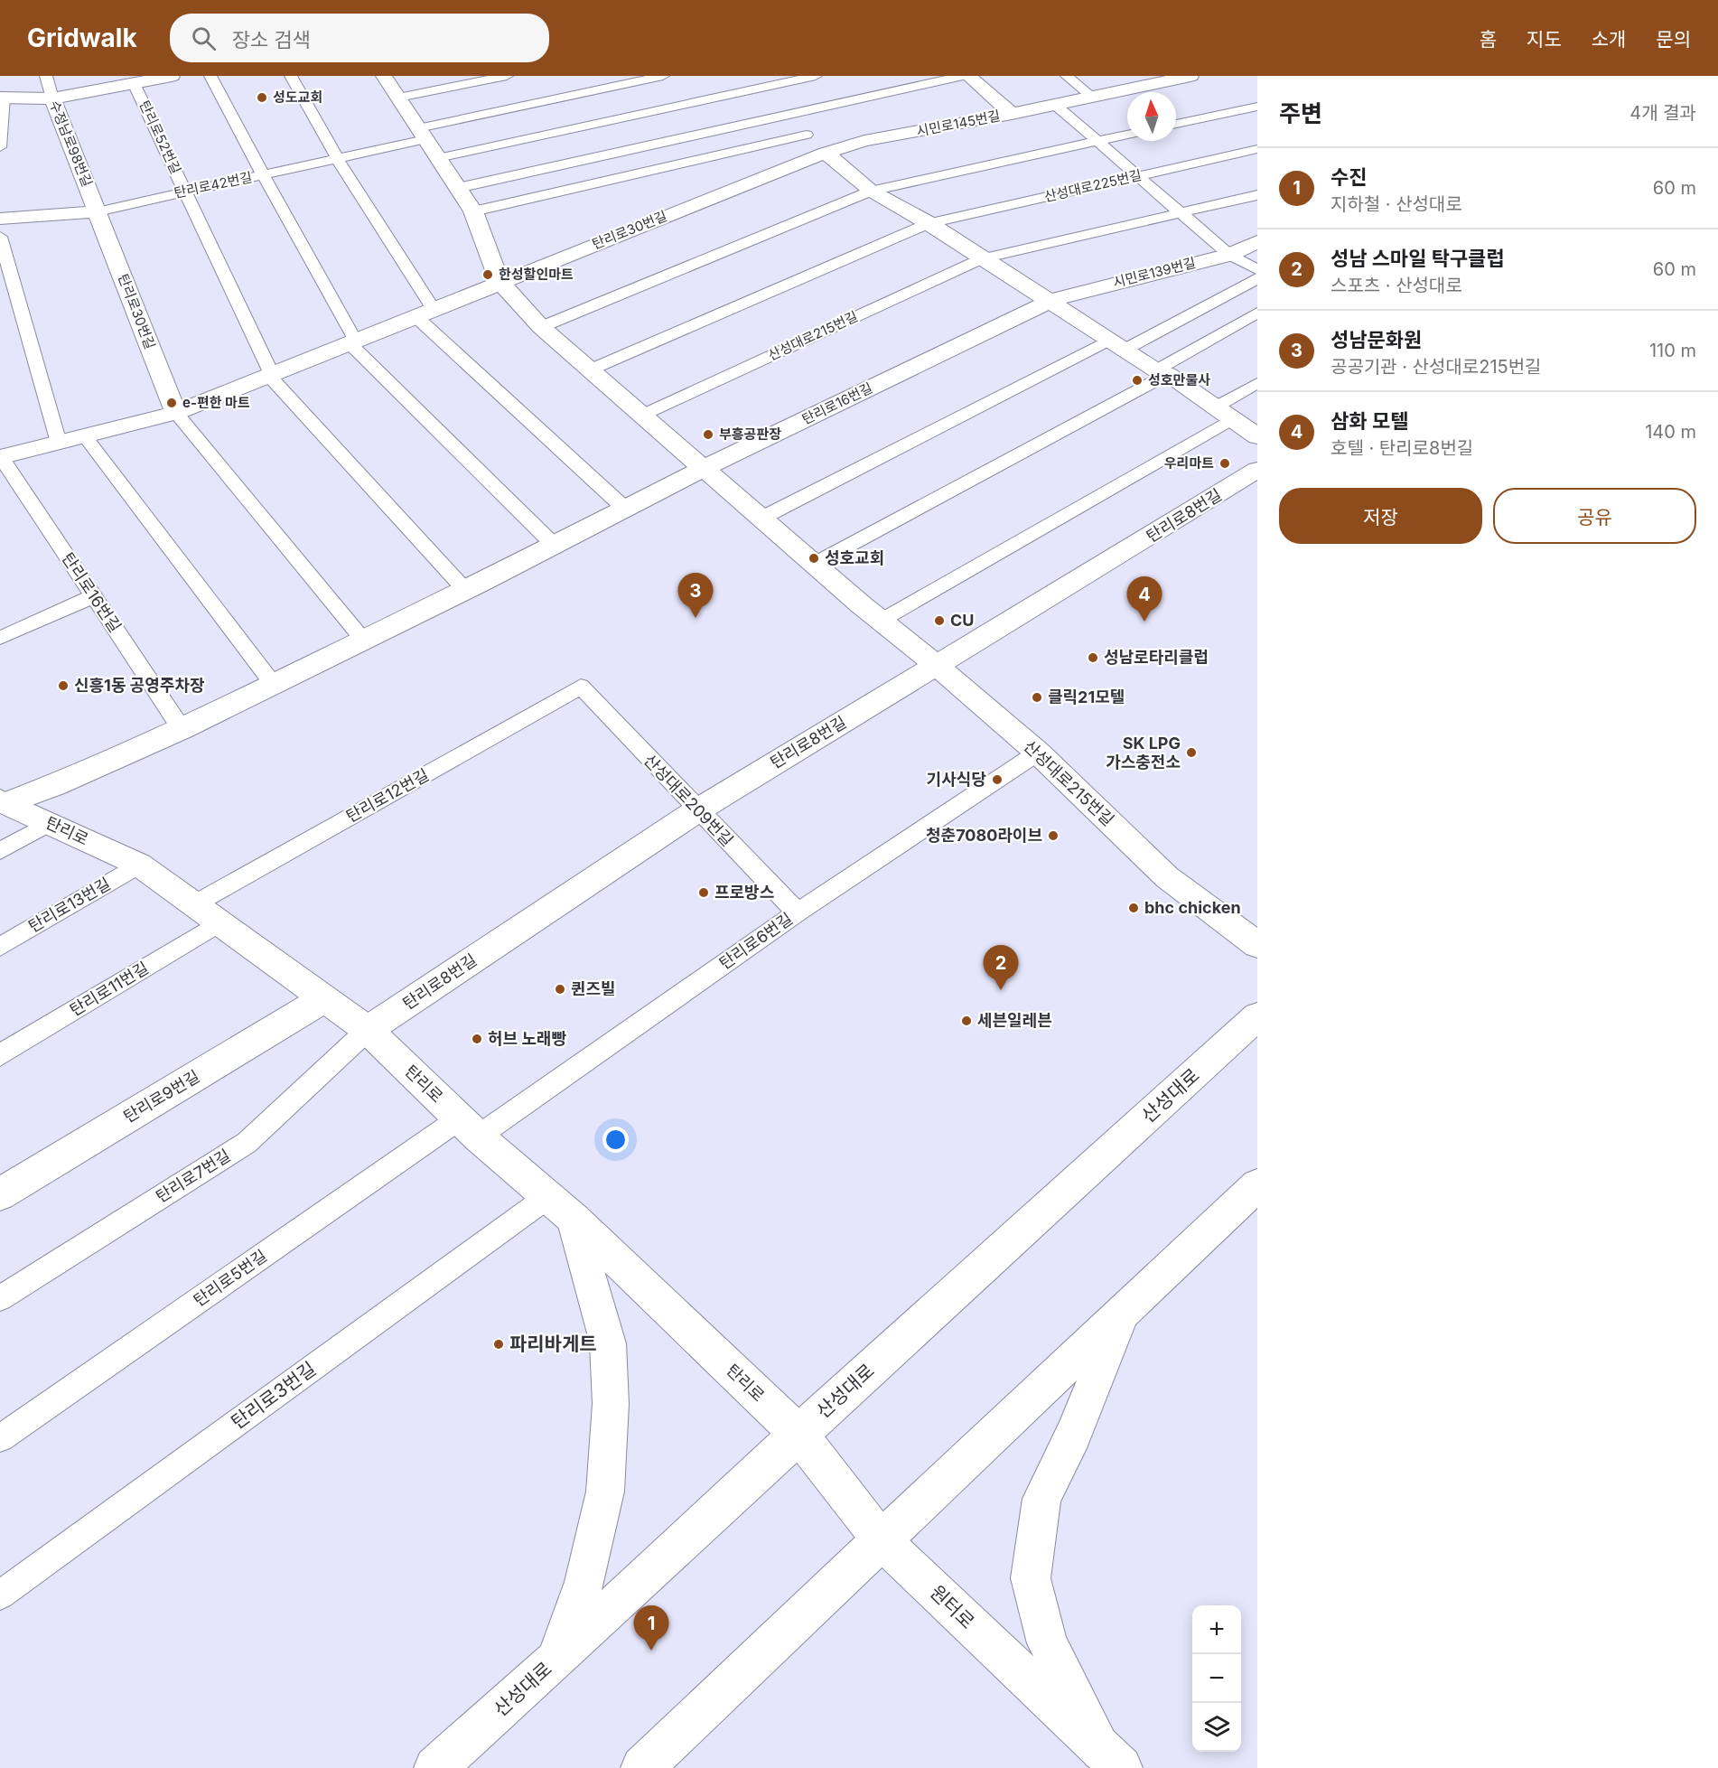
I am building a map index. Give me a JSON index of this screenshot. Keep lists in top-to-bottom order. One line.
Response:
{"streets":{"street":["시민로145번길","탄리로52번길","수정남로98번길","탄리로42번길","탄리로30번길","시민로139번길","산성대로215번길","탄리로16번길","탄리로8번길","탄리로","산성대로","탄리로9번길","원터로"],"lane":["산성대로225번길","탄리로12번길","산성대로209번길","탄리로13번길","탄리로6번길","탄리로11번길","탄리로7번길","탄리로5번길","탄리로3번길"]},"crossings":[["시민로145번길","탄리로30번길"],["탄리로52번길","수정남로98번길"],["탄리로52번길","탄리로42번길"],["수정남로98번길","탄리로42번길"],["수정남로98번길","탄리로30번길"],["탄리로42번길","탄리로30번길"],["탄리로42번길","산성대로215번길"],["탄리로30번길","산성대로215번길"],["탄리로30번길","탄리로16번길"],["시민로139번길","탄리로16번길"],["산성대로215번길","탄리로16번길"],["산성대로215번길","탄리로8번길"],["산성대로215번길","탄리로6번길"],["탄리로16번길","탄리로"],["탄리로8번길","산성대로209번길"],["탄리로8번길","탄리로"],["탄리로8번길","탄리로7번길"],["탄리로12번길","산성대로209번길"],["탄리로12번길","탄리로"],["탄리로12번길","탄리로11번길"],["산성대로209번길","탄리로6번길"],["탄리로","탄리로13번길"],["탄리로","탄리로6번길"],["탄리로","탄리로11번길"],["탄리로","산성대로"],["탄리로","탄리로9번길"],["탄리로","탄리로7번길"],["탄리로","탄리로5번길"],["탄리로","탄리로3번길"],["탄리로","원터로"],["탄리로6번길","탄리로5번길"],["산성대로","원터로"]],"places":["성도교회","한성할인마트","성호만물사","e-편한 마트","부흥공판장","우리마트","성호교회","CU","성남로타리클럽","신흥1동 공영주차장","클릭21모텔","SK LPG 가스충전소","기사식당","청춘7080라이브","프로방스","bhc chicken","퀸즈빌","세븐일레븐","허브 노래빵","파리바게트"],"north":"top","page":{"header":"Gridwalk","search":"장소 검색","nav":["홈","지도","소개","문의"],"heading":["주변","4개 결과"],"list":[{"mark":"1","name":"수진","note":"지하철 · 산성대로","value":"60 m"},{"mark":"2","name":"성남 스마일 탁구클럽","note":"스포츠 · 산성대로","value":"60 m"},{"mark":"3","name":"성남문화원","note":"공공기관 · 산성대로215번길","value":"110 m"},{"mark":"4","name":"삼화 모텔","note":"호텔 · 탄리로8번길","value":"140 m"}],"buttons":["저장","공유"],"pins":["3","4","2","1"],"map_buttons":["+","−"]}}
